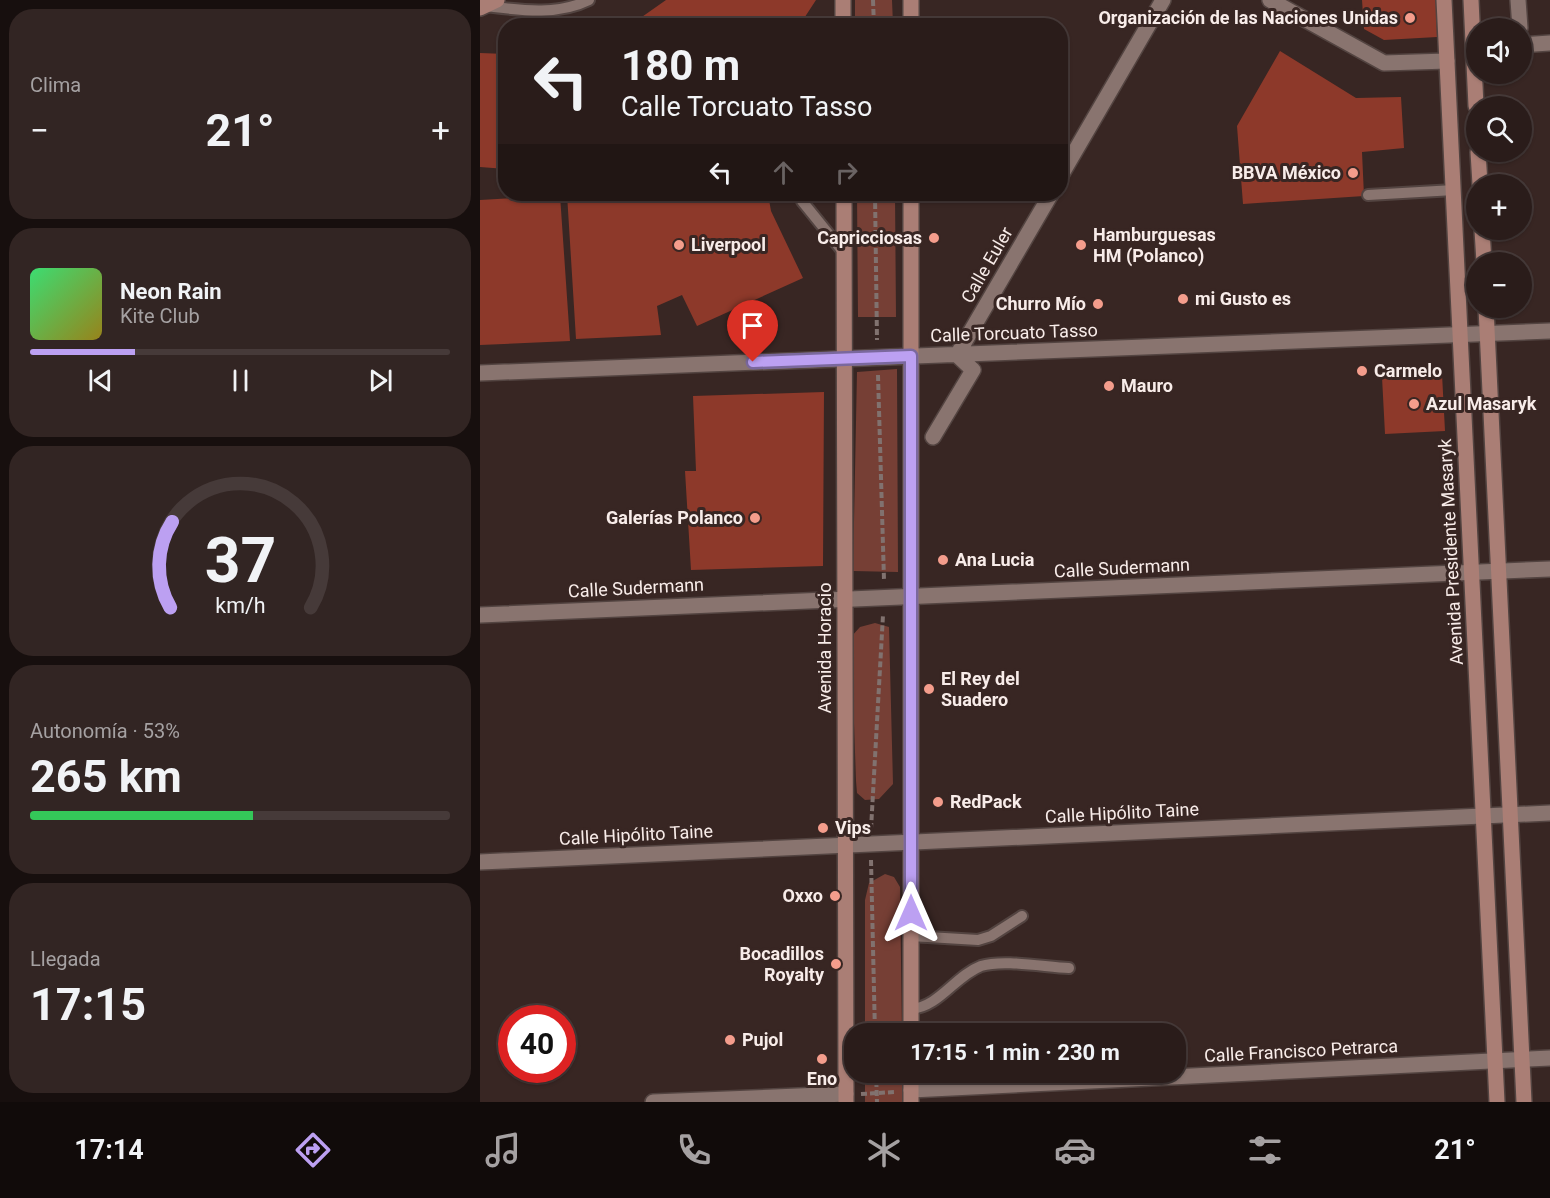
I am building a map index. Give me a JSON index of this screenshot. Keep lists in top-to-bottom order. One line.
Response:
{"streets":{"street":["Calle Euler","Calle Torcuato Tasso","Avenida Presidente Masaryk","Calle Sudermann","Avenida Horacio","Calle Hipólito Taine","Calle Francisco Petrarca"]},"crossings":[["Calle Euler","Calle Torcuato Tasso"],["Calle Torcuato Tasso","Avenida Presidente Masaryk"],["Calle Torcuato Tasso","Avenida Horacio"],["Avenida Presidente Masaryk","Calle Sudermann"],["Avenida Presidente Masaryk","Calle Hipólito Taine"],["Avenida Presidente Masaryk","Calle Francisco Petrarca"],["Calle Sudermann","Avenida Horacio"],["Avenida Horacio","Calle Hipólito Taine"]],"places":["Organización de las Naciones Unidas","BBVA México","Capricciosas","Liverpool","Hamburguesas HM (Polanco)","mi Gusto es","Churro Mío","Carmelo","Mauro","Azul Masaryk","Galerías Polanco","Ana Lucia","El Rey del Suadero","RedPack","Vips","Oxxo","Bocadillos Royalty","Pujol","Eno"],"page":{"tile":["Clima",["Autonomía · 53%","265 km"],["Llegada","17:15"]],"map_buttons":["+","−"],"turn":["180 m","Calle Torcuato Tasso"],"heat":["−","21°","+"],"song":["Neon Rain","Kite Club"],"limit":"40","trip":"17:15 · 1 min · 230 m","tabs":["17:14","21°"],"gauge":["37","km/h"]}}
